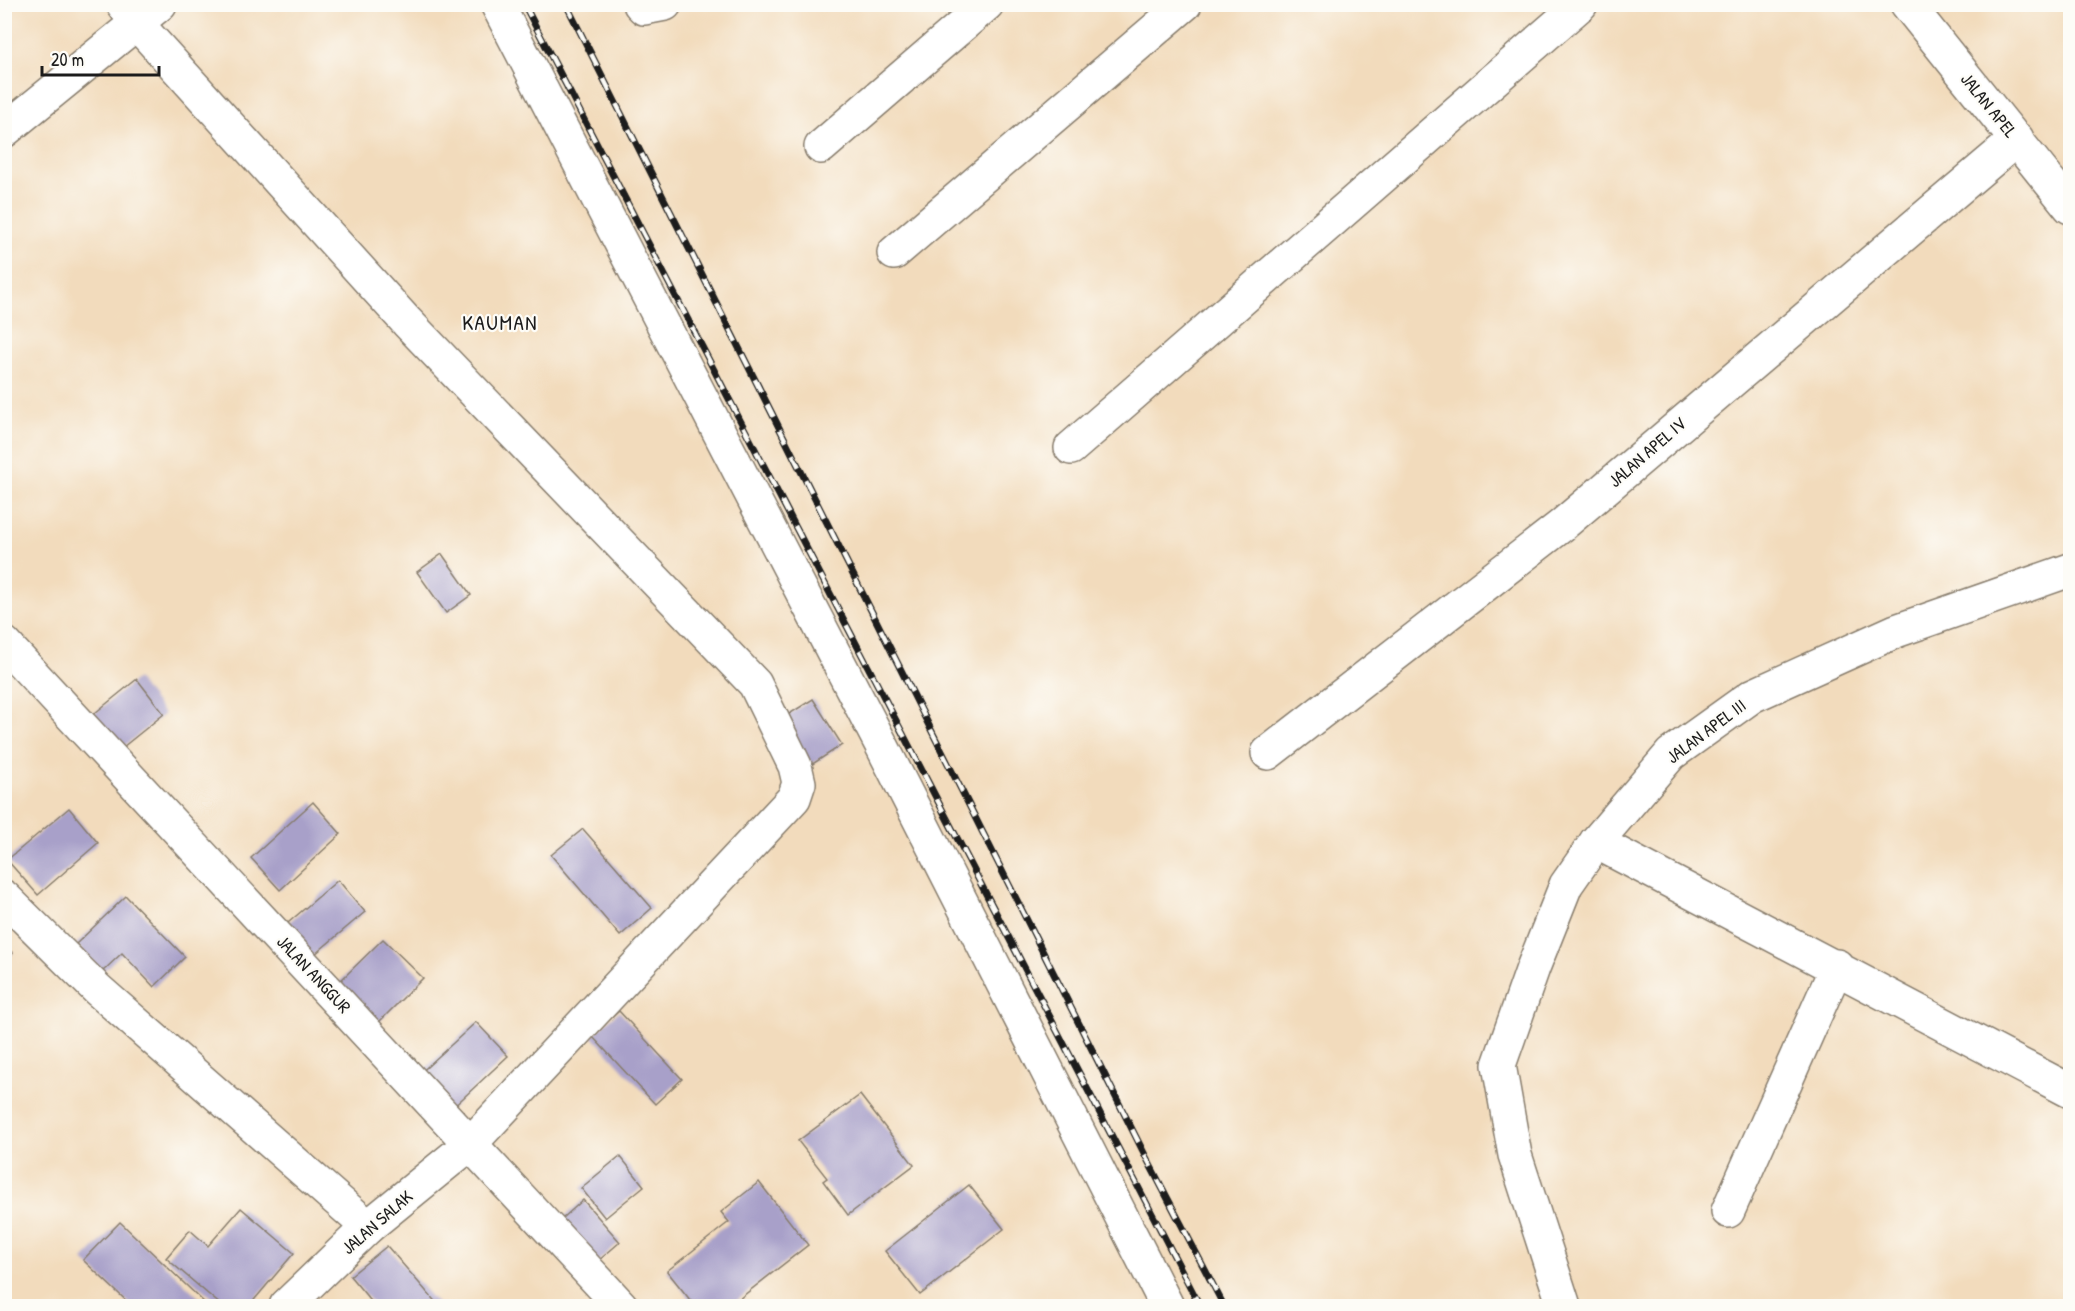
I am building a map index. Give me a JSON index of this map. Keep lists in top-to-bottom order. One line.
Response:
{"streets":{"street":["JALAN APEL","JALAN APEL IV","JALAN APEL III","JALAN ANGGUR","JALAN SALAK"]},"crossings":[["JALAN APEL","JALAN APEL IV"],["JALAN ANGGUR","JALAN SALAK"]],"districts":["KAUMAN"],"scale_bar":"20 m"}
